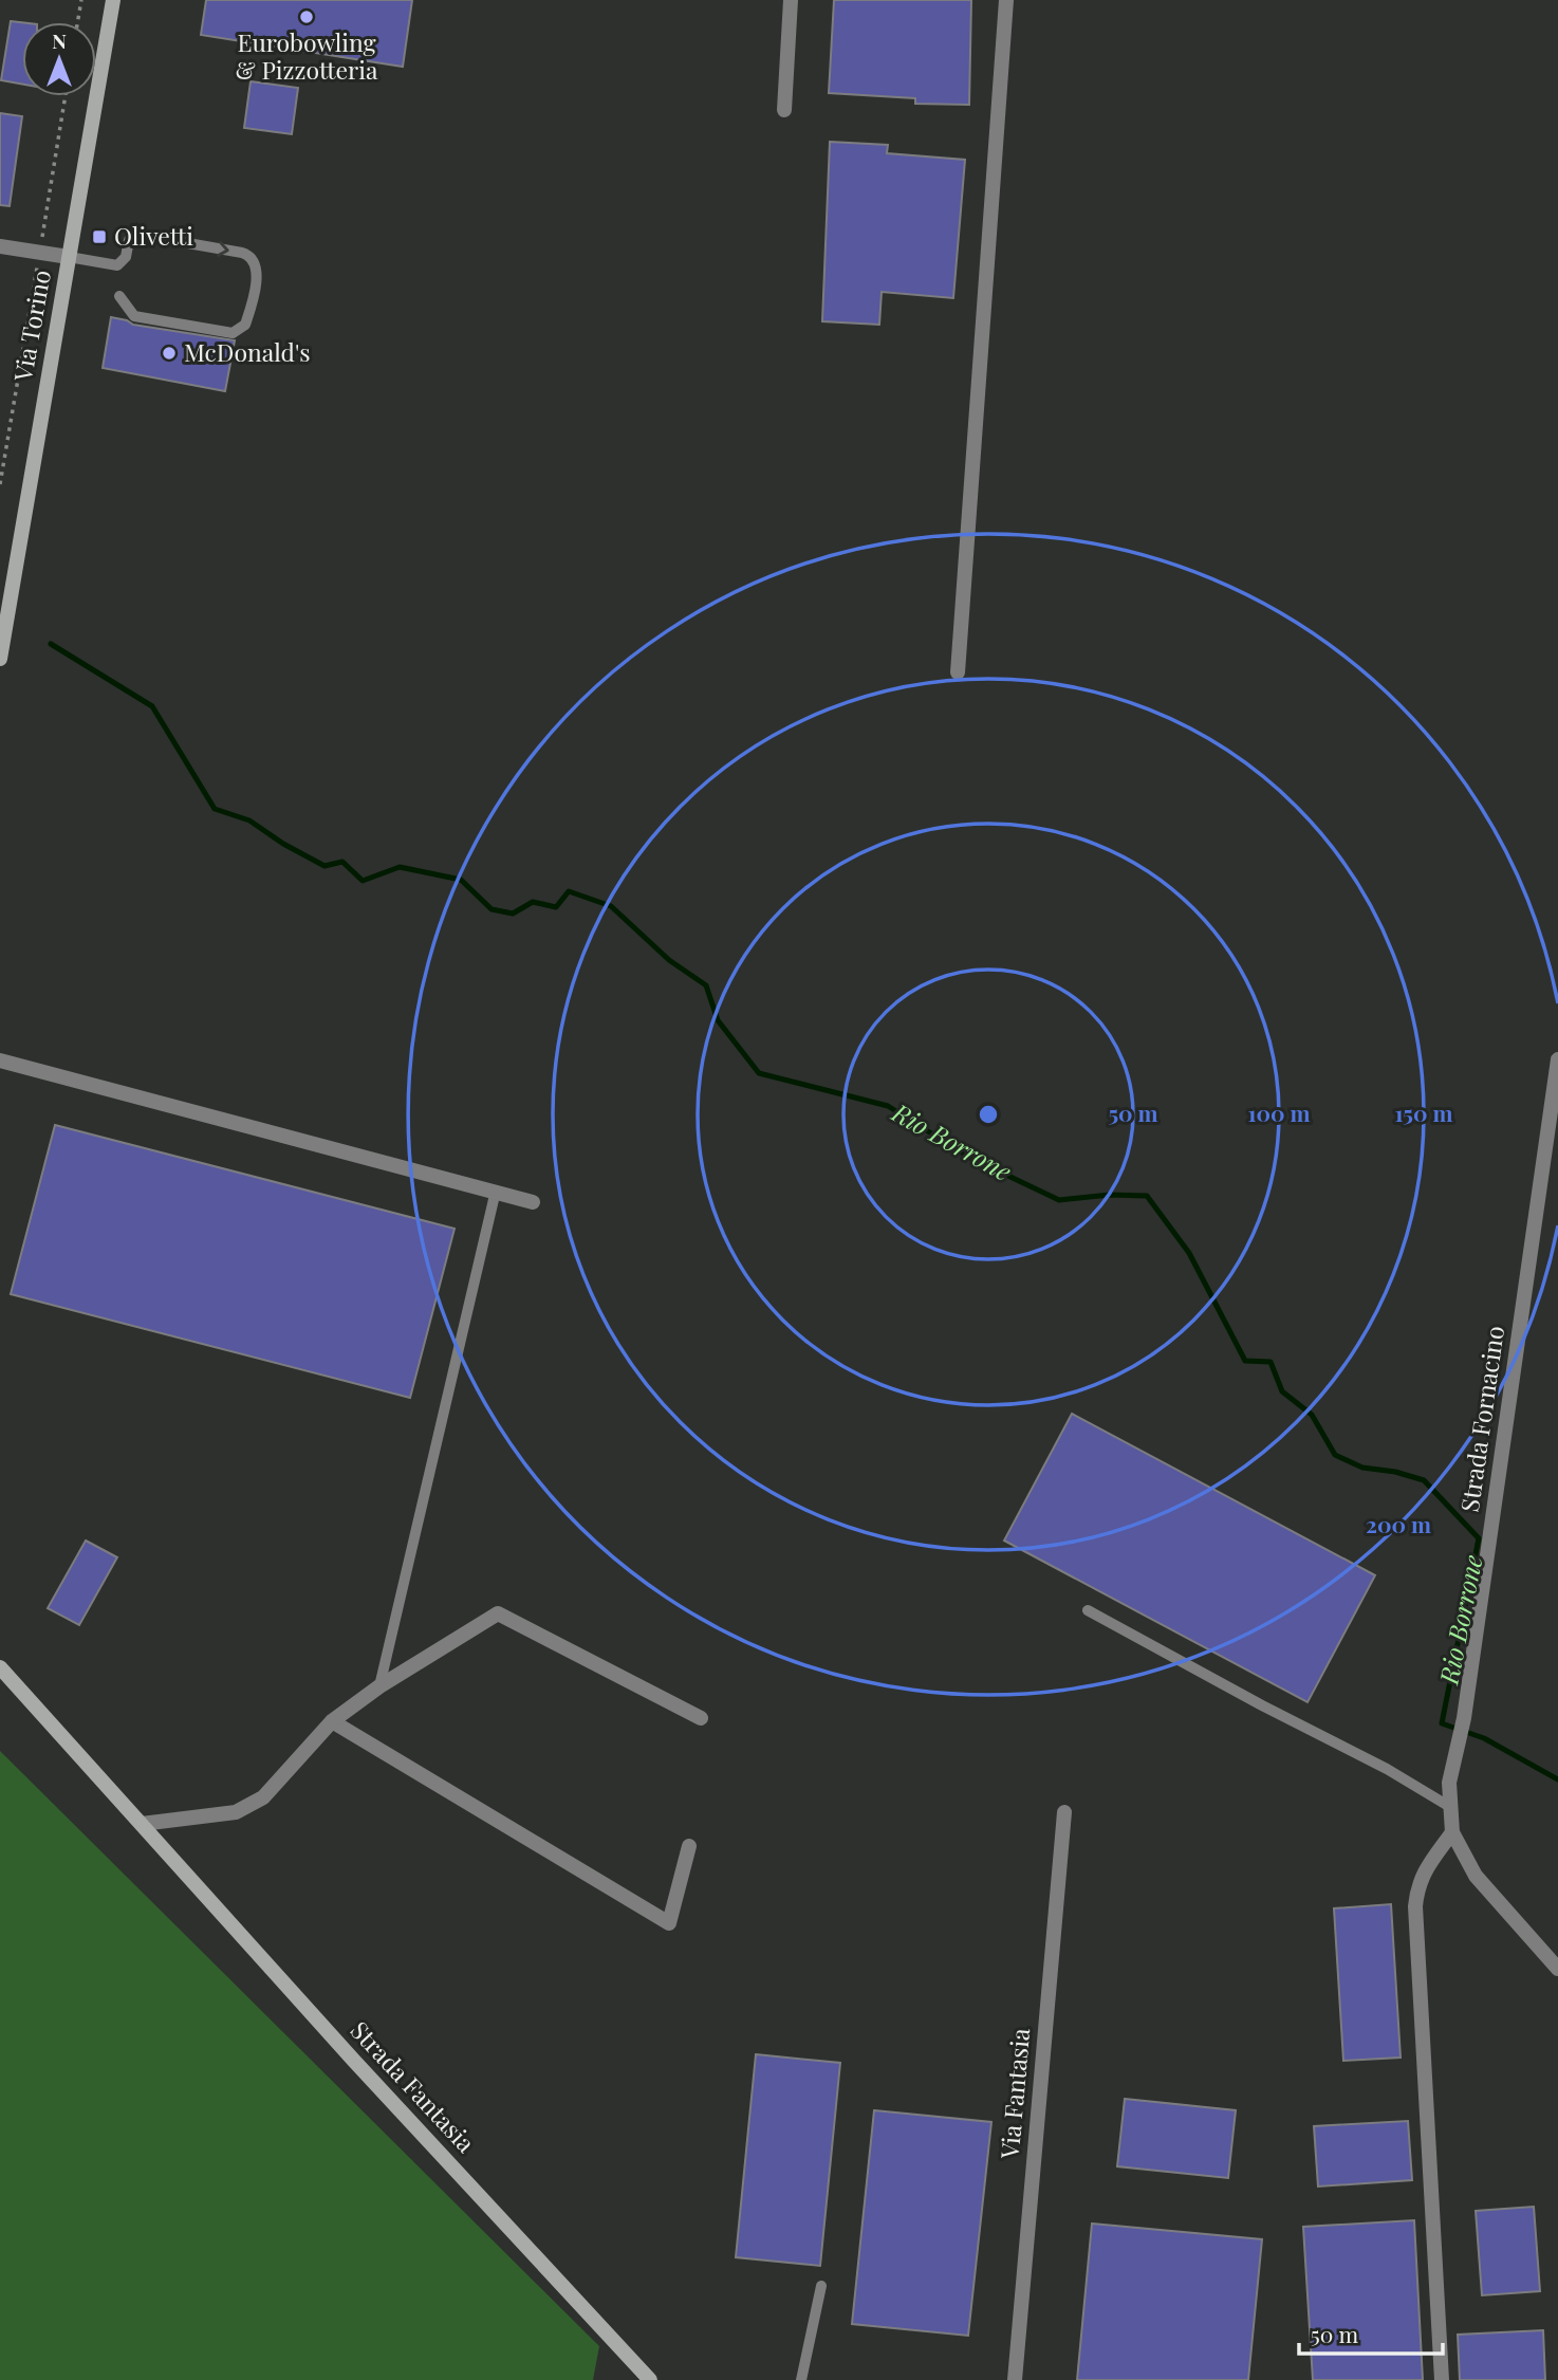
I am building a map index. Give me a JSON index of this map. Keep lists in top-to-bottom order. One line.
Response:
{"streets":{"street":["Via Torino","Strada Fornacino","Strada Fantasia","Via Fantasia"]},"water":["Rio Borrone"],"places":{"other":["Eurobowling & Pizzotteria","McDonald's"],"transit":["Olivetti"]},"scale_bar":"50 m","north":"top","rings":["50 m","100 m","150 m","200 m"]}
